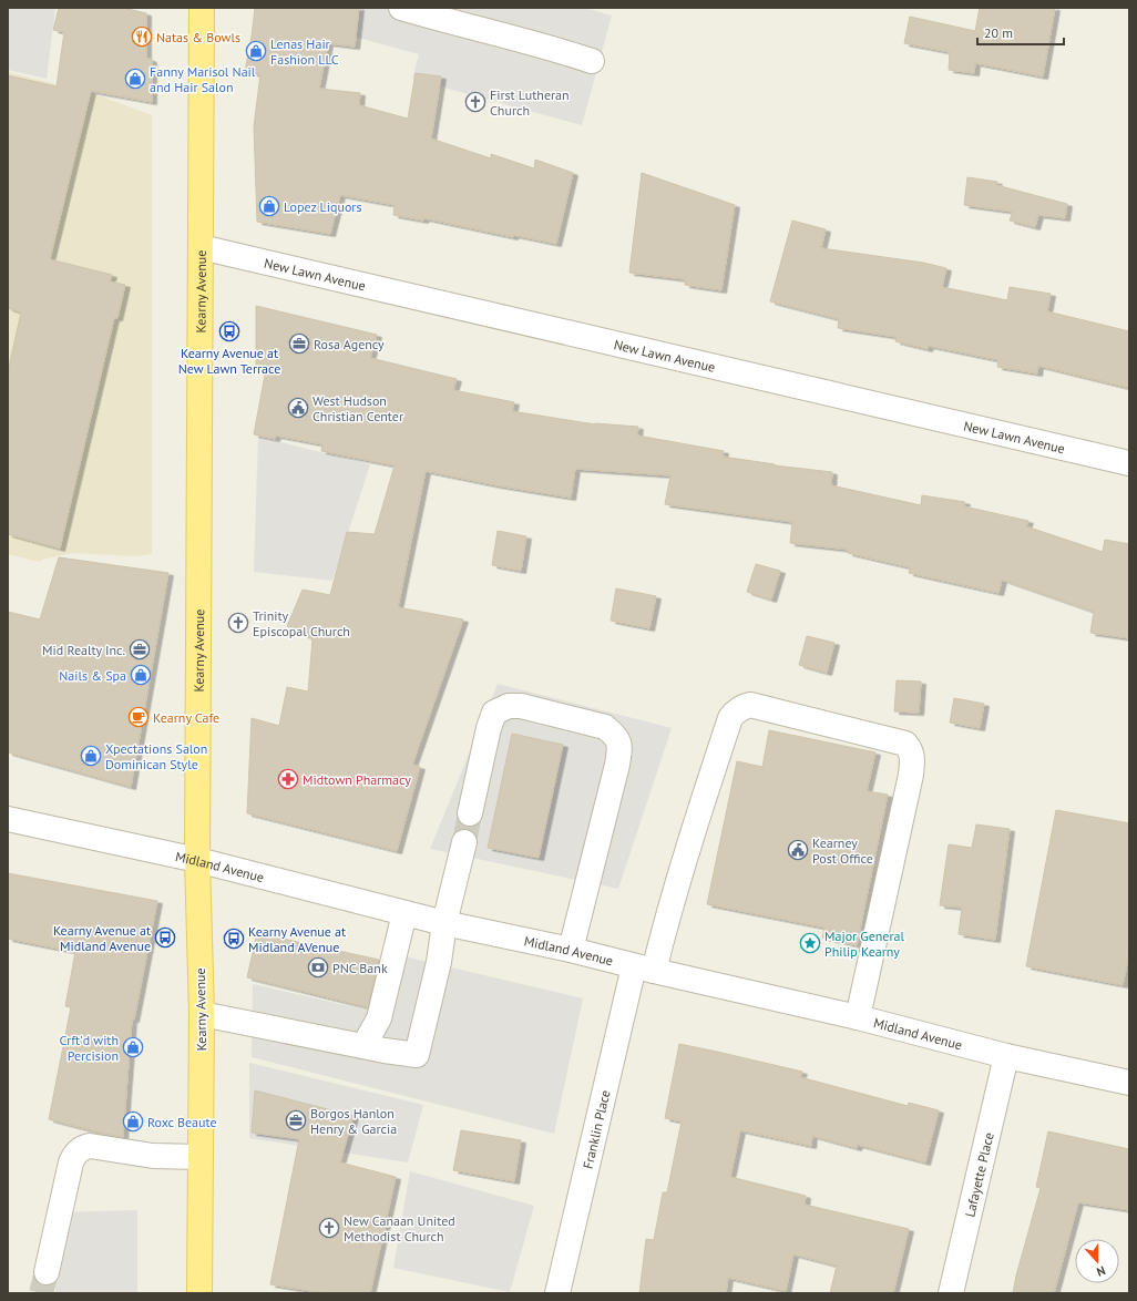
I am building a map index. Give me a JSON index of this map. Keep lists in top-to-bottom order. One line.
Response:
{"streets":{"main road":["Kearny Avenue"],"street":["New Lawn Avenue","Midland Avenue","Franklin Place","Lafayette Place"]},"crossings":[["New Lawn Avenue","Kearny Avenue"],["Kearny Avenue","Midland Avenue"],["Midland Avenue","Franklin Place"],["Midland Avenue","Lafayette Place"]],"places":{"restaurant":["Natas & Bowls"],"shop":["Lenas Hair Fashion LLC","Fanny Marisol Nail and Hair Salon","Lopez Liquors","Nails & Spa","Xpectations Salon Dominican Style","Crft'd with Percision","Roxc Beaute"],"church":["First Lutheran Church","Trinity Episcopal Church","New Canaan United Methodist Church"],"bus stop":["Kearny Avenue at New Lawn Terrace","Kearny Avenue at Midland Avenue","Kearny Avenue at Midland AVenue"],"office":["Rosa Agency","Mid Realty Inc.","Borgos Hanlon Henry & Garcia"],"public building":["West Hudson Christian Center","Kearney Post Office"],"cafe":["Kearny Cafe"],"pharmacy":["Midtown Pharmacy"],"place":["Major General Philip Kearny"],"bank":["PNC Bank"]},"scale_bar":"20 m","north":"bottom"}
